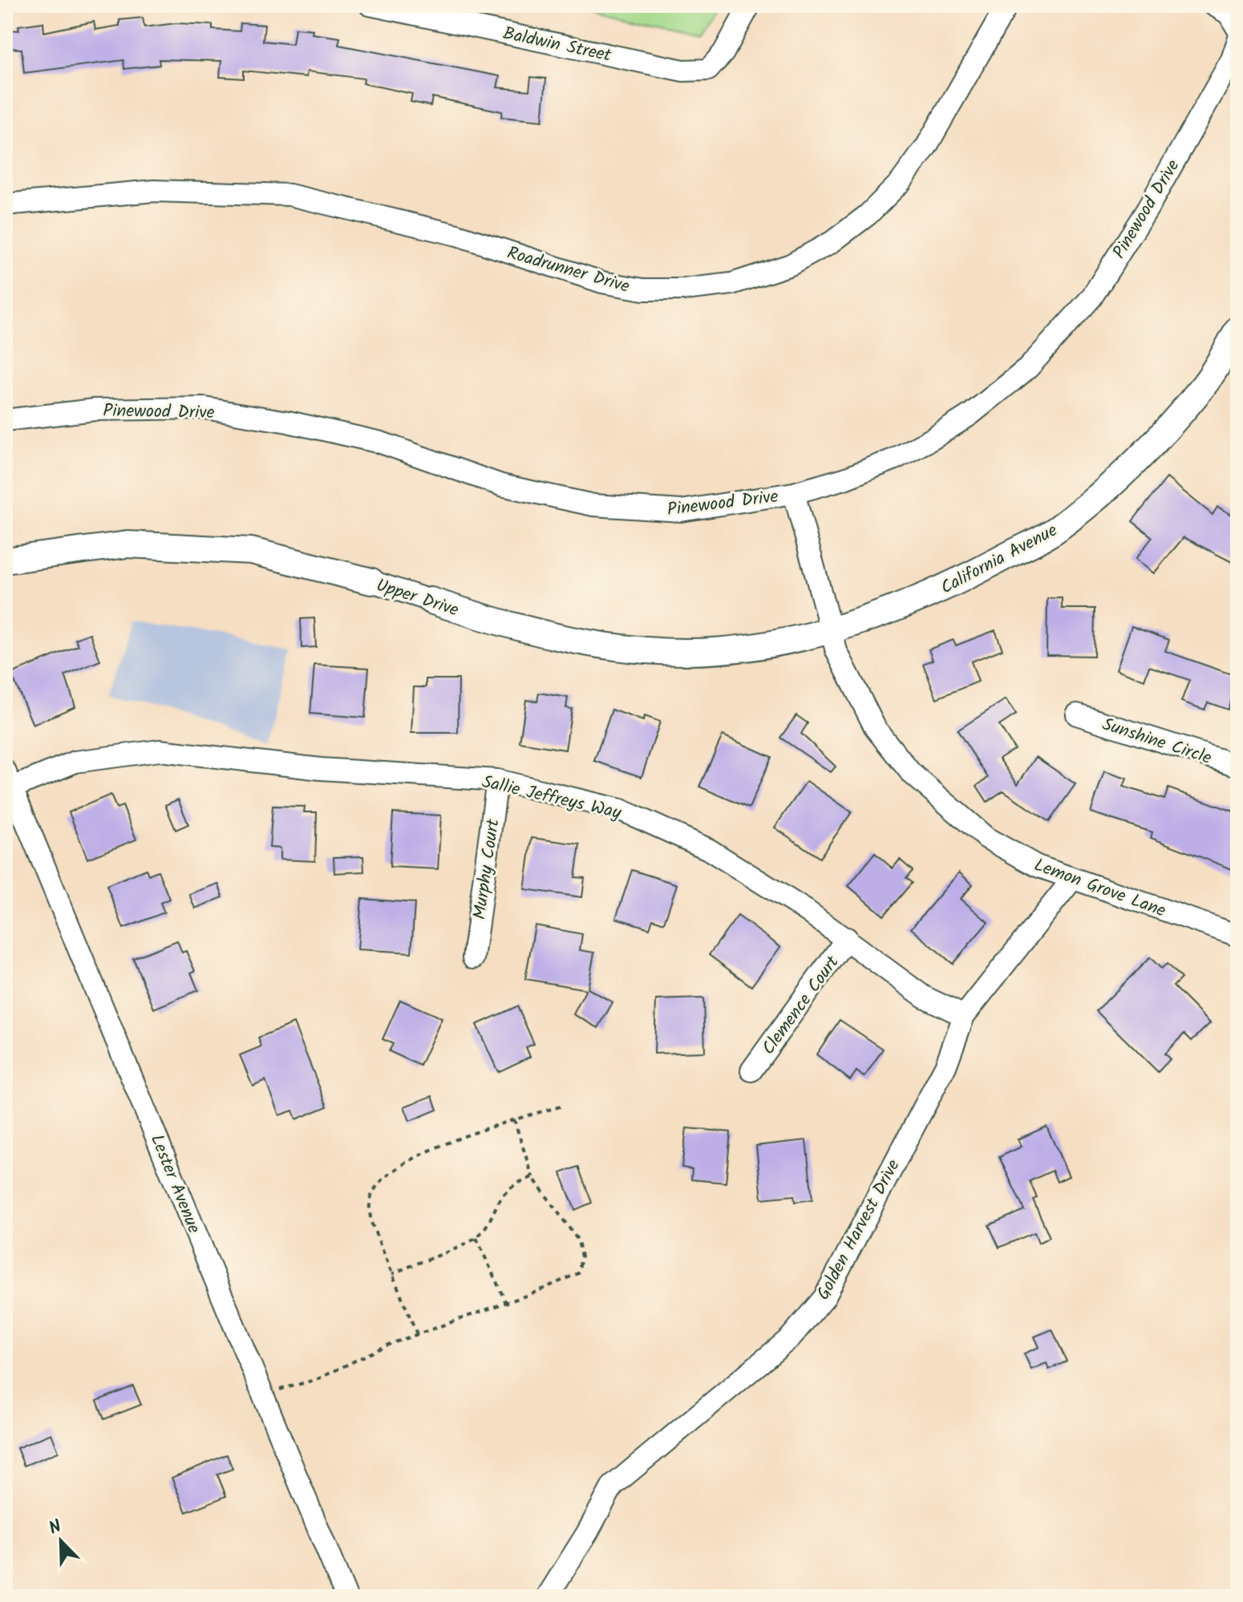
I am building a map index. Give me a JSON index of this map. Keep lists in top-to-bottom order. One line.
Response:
{"streets":{"main road":["California Avenue","Upper Drive"],"street":["Baldwin Street","Pinewood Drive","Roadrunner Drive","Sunshine Circle","Sallie Jeffreys Way","Murphy Court","Lemon Grove Lane","Clemence Court","Lester Avenue","Golden Harvest Drive"]},"crossings":[["Pinewood Drive","Lemon Grove Lane"],["California Avenue","Upper Drive"],["California Avenue","Lemon Grove Lane"],["Upper Drive","Lemon Grove Lane"],["Sallie Jeffreys Way","Murphy Court"],["Sallie Jeffreys Way","Clemence Court"],["Sallie Jeffreys Way","Lester Avenue"],["Sallie Jeffreys Way","Golden Harvest Drive"],["Lemon Grove Lane","Golden Harvest Drive"]],"north":"top left"}
